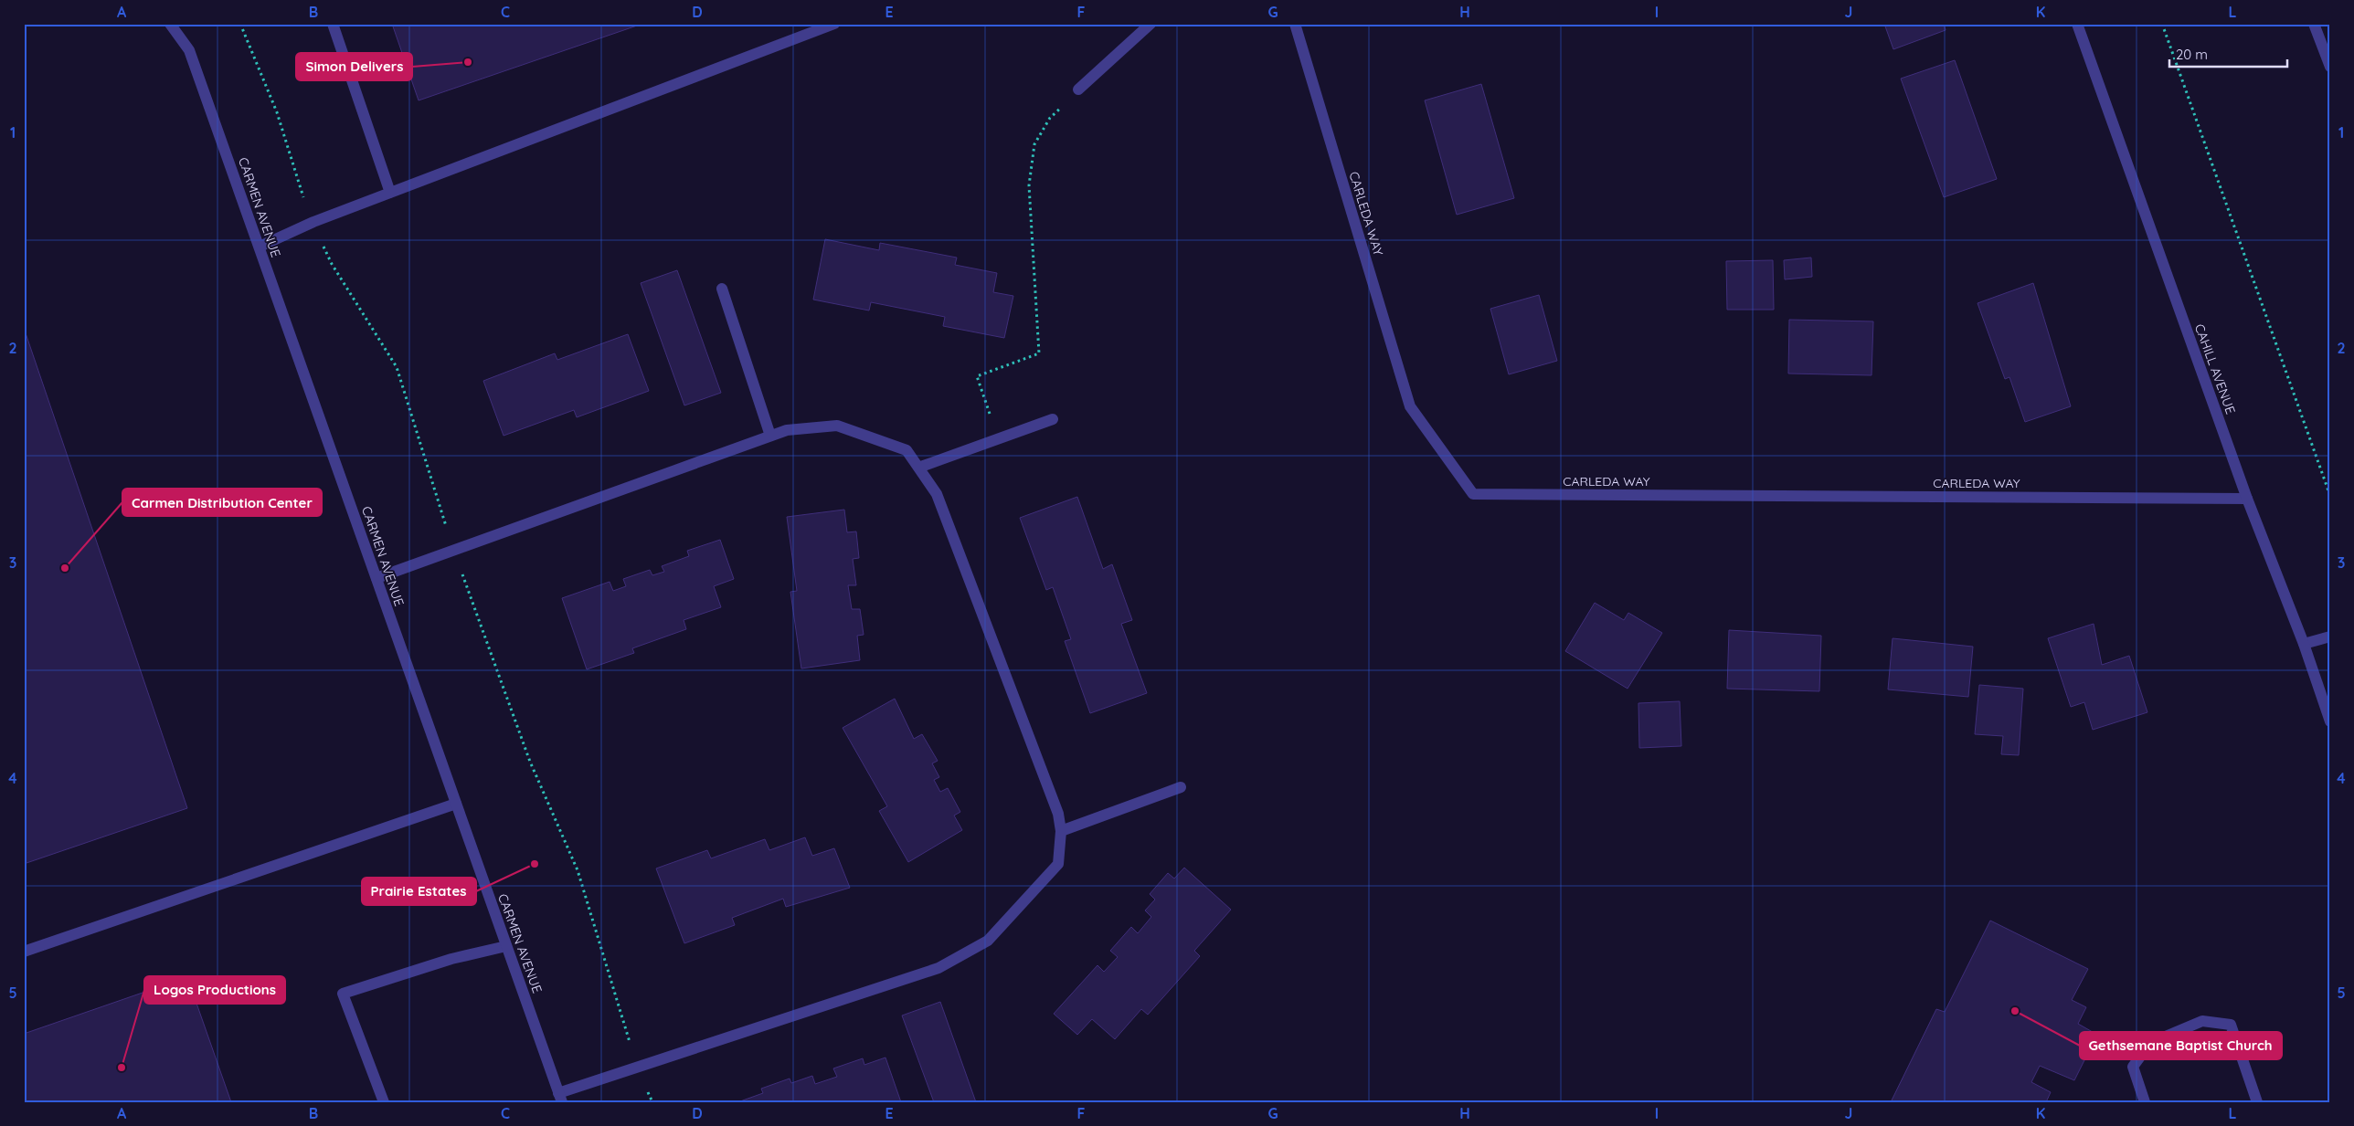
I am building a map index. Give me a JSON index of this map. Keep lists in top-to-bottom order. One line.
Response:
{"streets":{"street":["CARMEN AVENUE","CARLEDA WAY","CAHILL AVENUE"]},"crossings":[["CARLEDA WAY","CAHILL AVENUE"]],"places":["Simon Delivers","Carmen Distribution Center","Prairie Estates","Gethsemane Baptist Church","Logos Productions"],"scale_bar":"20 m","grid":{"columns":["A","B","C","D","E","F","G","H","I","J","K","L"],"rows":["1","2","3","4","5"]}}
